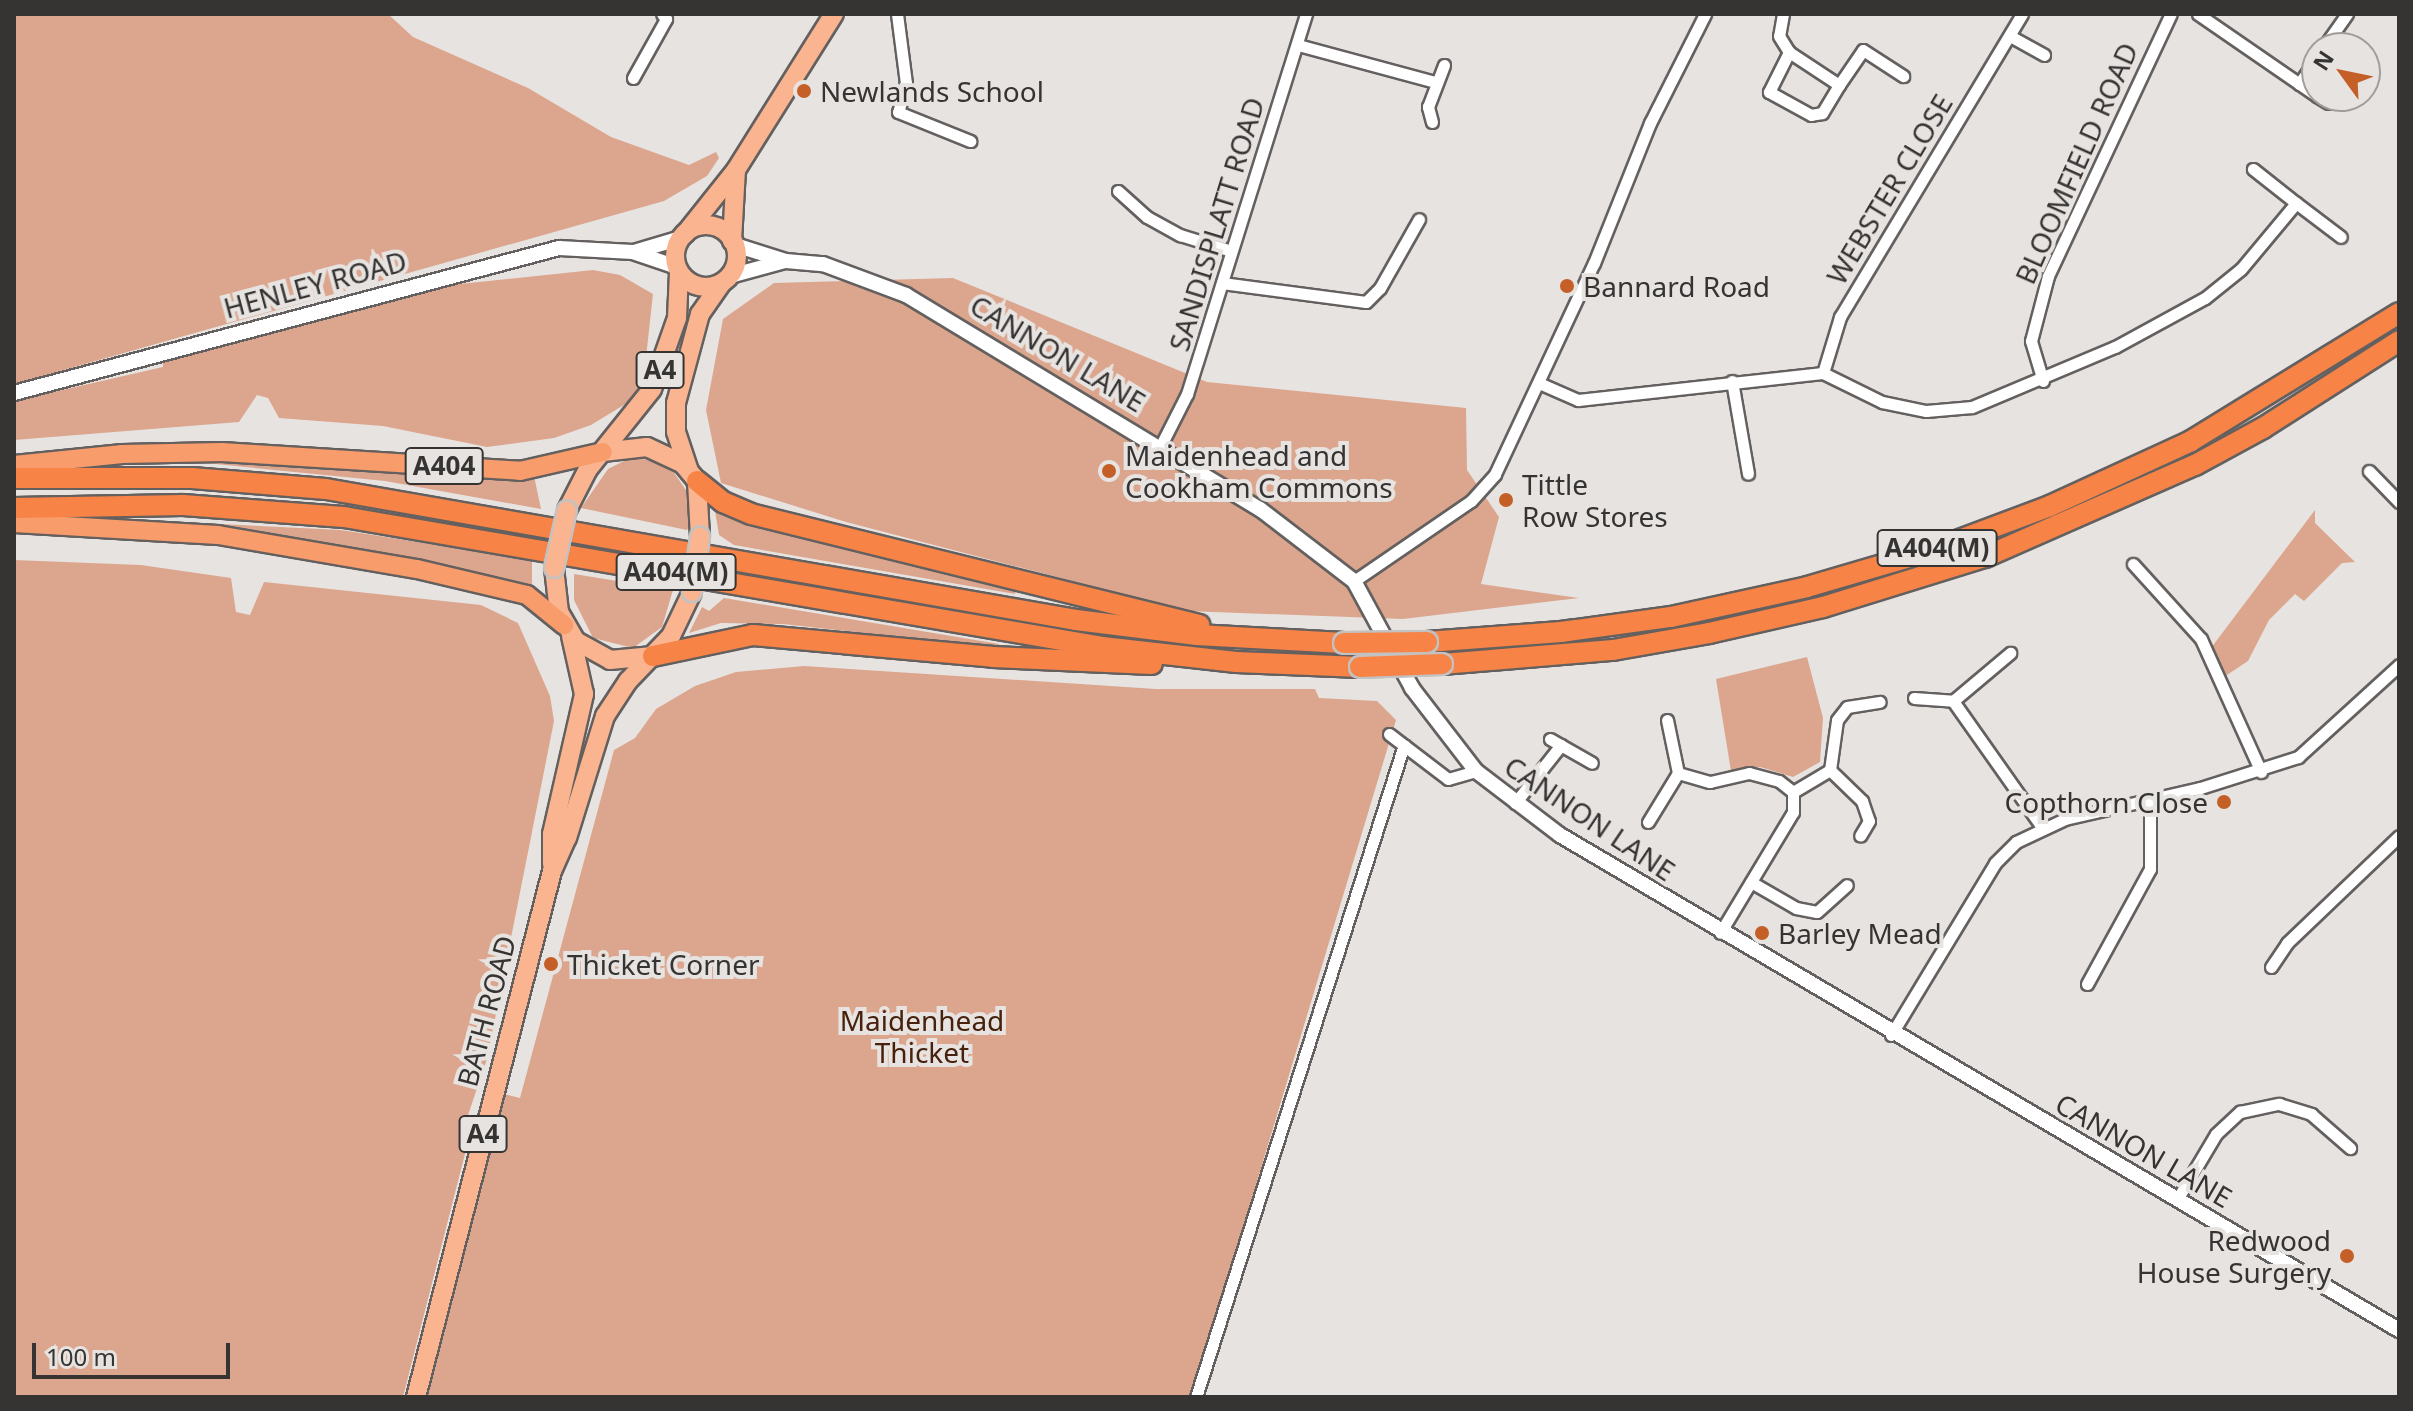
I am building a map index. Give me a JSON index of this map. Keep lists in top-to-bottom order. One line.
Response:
{"streets":{"highway":["A404","A404(M)"],"main road":["A4","BATH ROAD"],"street":["BLOOMFIELD ROAD","WEBSTER CLOSE","SANDISPLATT ROAD","HENLEY ROAD","CANNON LANE"]},"crossings":[["SANDISPLATT ROAD","CANNON LANE"],["HENLEY ROAD","CANNON LANE"],["HENLEY ROAD","A4"],["CANNON LANE","A4"],["A4","A404"],["A4","A404(M)"],["A4","BATH ROAD"],["A404","A404(M)"],["A404","BATH ROAD"],["A404(M)","BATH ROAD"]],"parks":["Maidenhead Thicket"],"places":["Newlands School","Bannard Road","Maidenhead and Cookham Commons","Tittle Row Stores","Copthorn Close","Barley Mead","Thicket Corner","Redwood House Surgery"],"scale_bar":"100 m","north":"top left"}
